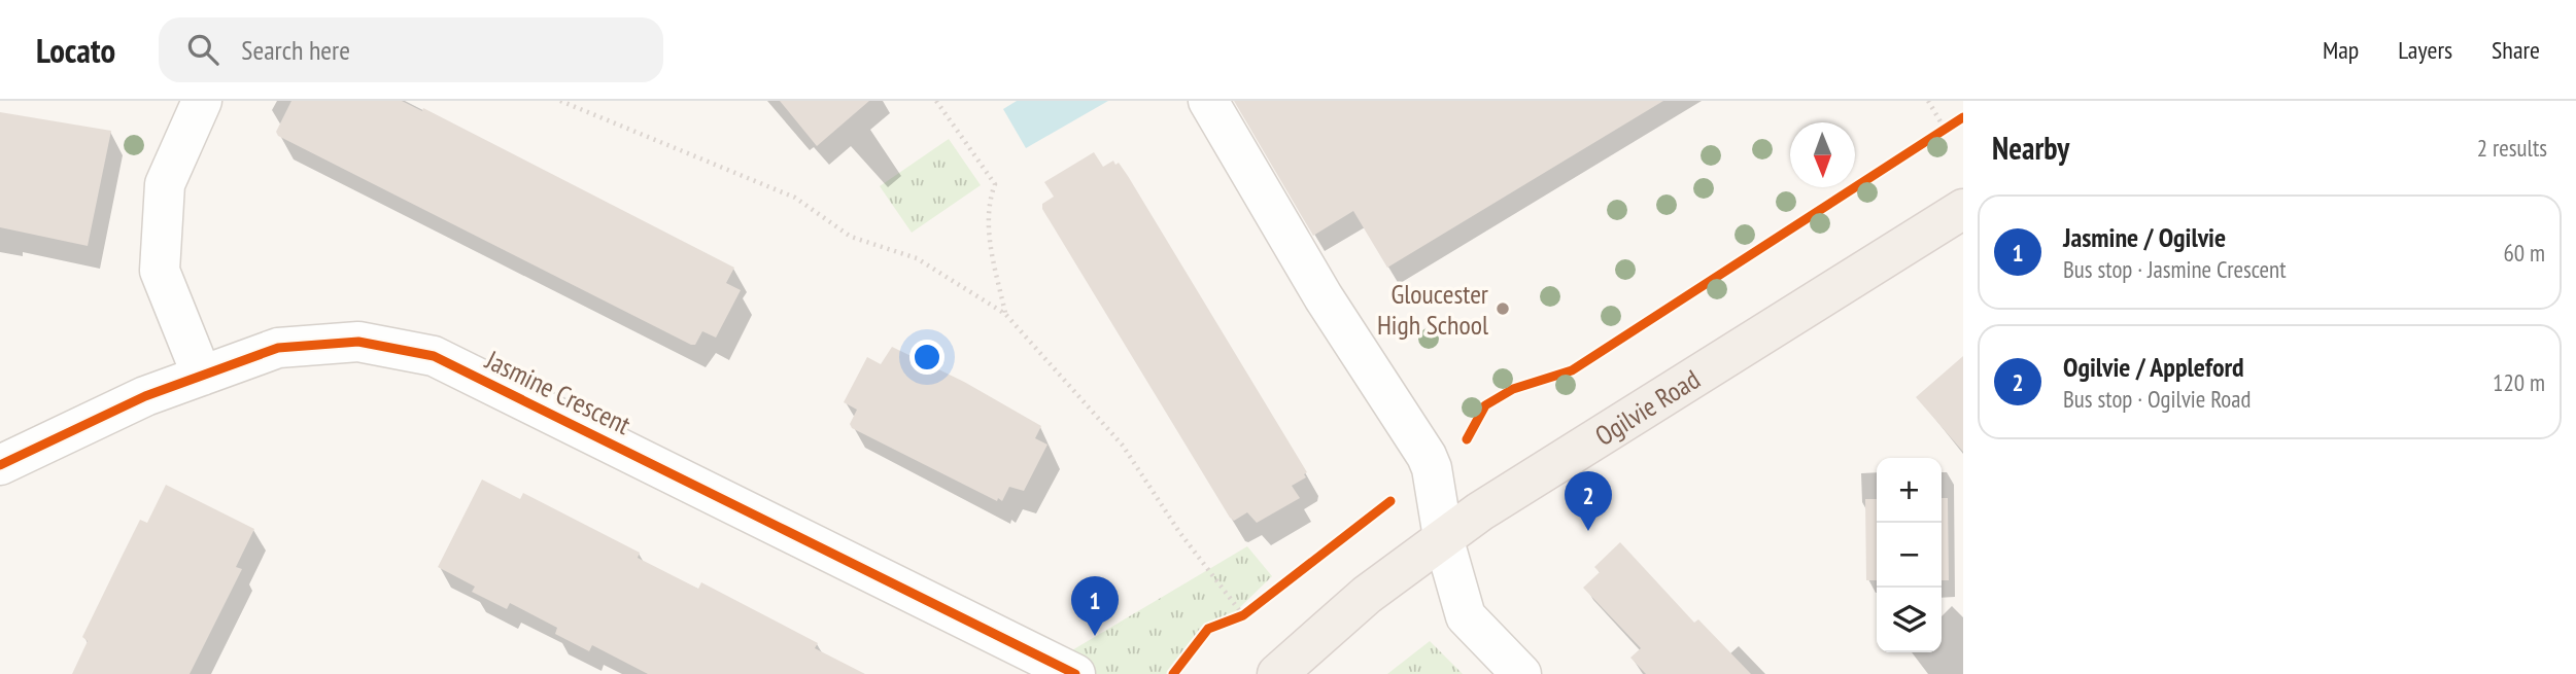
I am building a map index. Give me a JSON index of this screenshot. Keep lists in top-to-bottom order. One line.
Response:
{"streets":{"main road":["Ogilvie Road"],"street":["Jasmine Crescent"]},"places":["Gloucester High School"],"north":"bottom","page":{"header":"Locato","search":"Search here","nav":["Map","Layers","Share"],"heading":["Nearby","2 results"],"list":[{"mark":"1","name":"Jasmine / Ogilvie","note":"Bus stop · Jasmine Crescent","value":"60 m"},{"mark":"2","name":"Ogilvie / Appleford","note":"Bus stop · Ogilvie Road","value":"120 m"}],"map_buttons":["+","−"],"pins":["2","1"]}}
